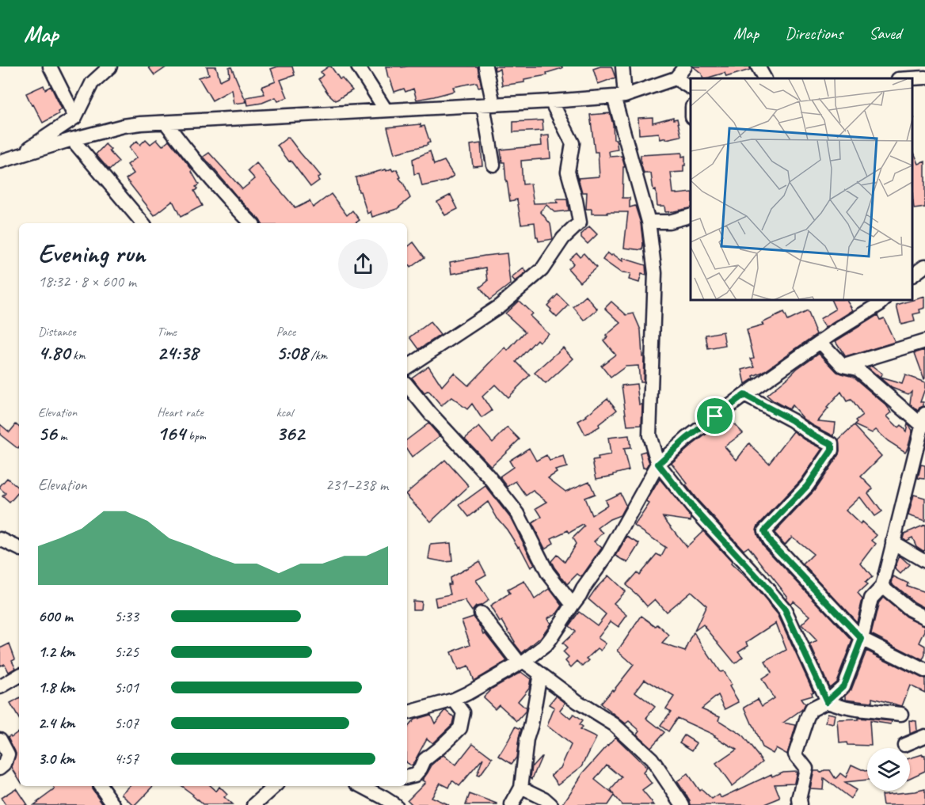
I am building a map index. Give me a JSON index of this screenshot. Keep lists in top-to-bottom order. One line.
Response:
{"page":{"header":"Map","nav":["Map","Directions","Saved"],"heading":["Evening run","18:32 · 8 × 600 m"],"stats":[["Distance","4.80 km"],["Time","24:38"],["Pace","5:08 /km"],["Elevation","56 m"],["Heart rate","164 bpm"],["kcal","362"]],"chart":["Elevation","231–238 m"],"list":[{"name":"600 m","note":"5:33"},{"name":"1.2 km","note":"5:25"},{"name":"1.8 km","note":"5:01"},{"name":"2.4 km","note":"5:07"},{"name":"3.0 km","note":"4:57"}]}}
